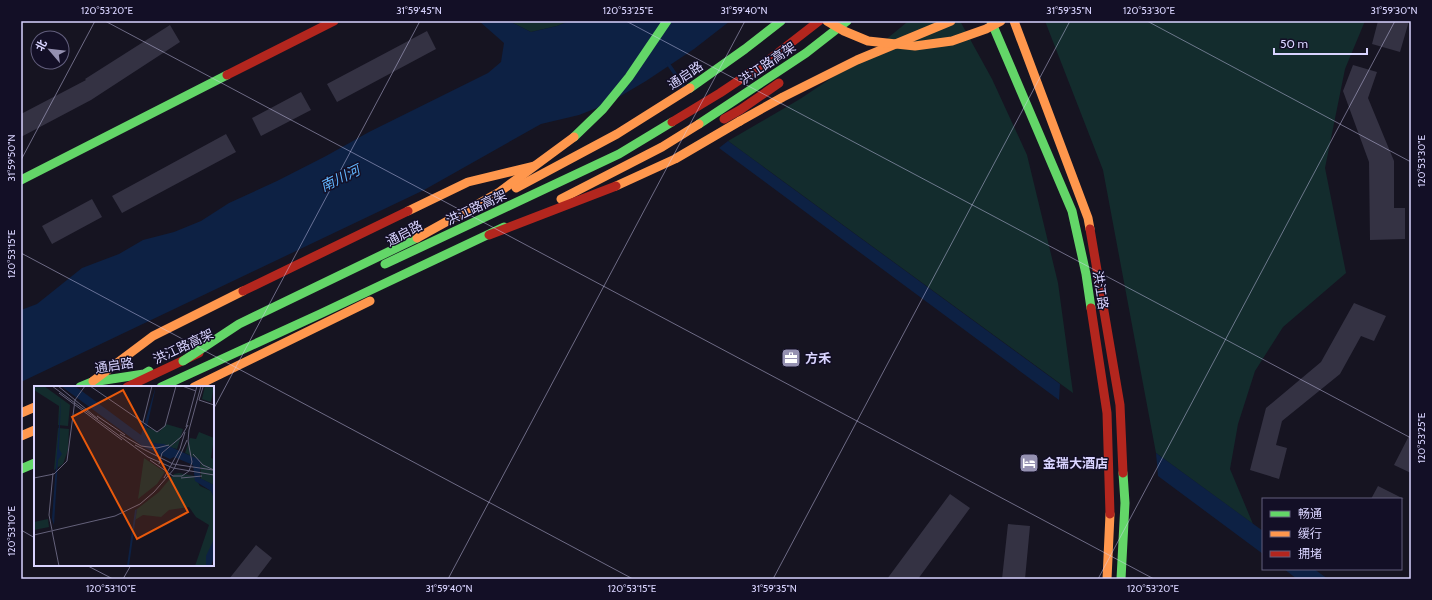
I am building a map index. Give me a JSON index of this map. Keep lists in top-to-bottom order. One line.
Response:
{"streets":{"main road":["洪江路高架","通启路","洪江路"]},"water":["南川河"],"places":{"office":["方禾"],"hotel":["金瑞大酒店"]},"legend":["畅通","缓行","拥堵"],"scale_bar":"50 m","north":"top left","coordinates":["120°53'20\"E","31°59'45\"N","120°53'25\"E","31°59'40\"N","31°59'35\"N","120°53'30\"E","31°59'30\"N","31°59'50\"N","120°53'15\"E","120°53'10\"E"]}
